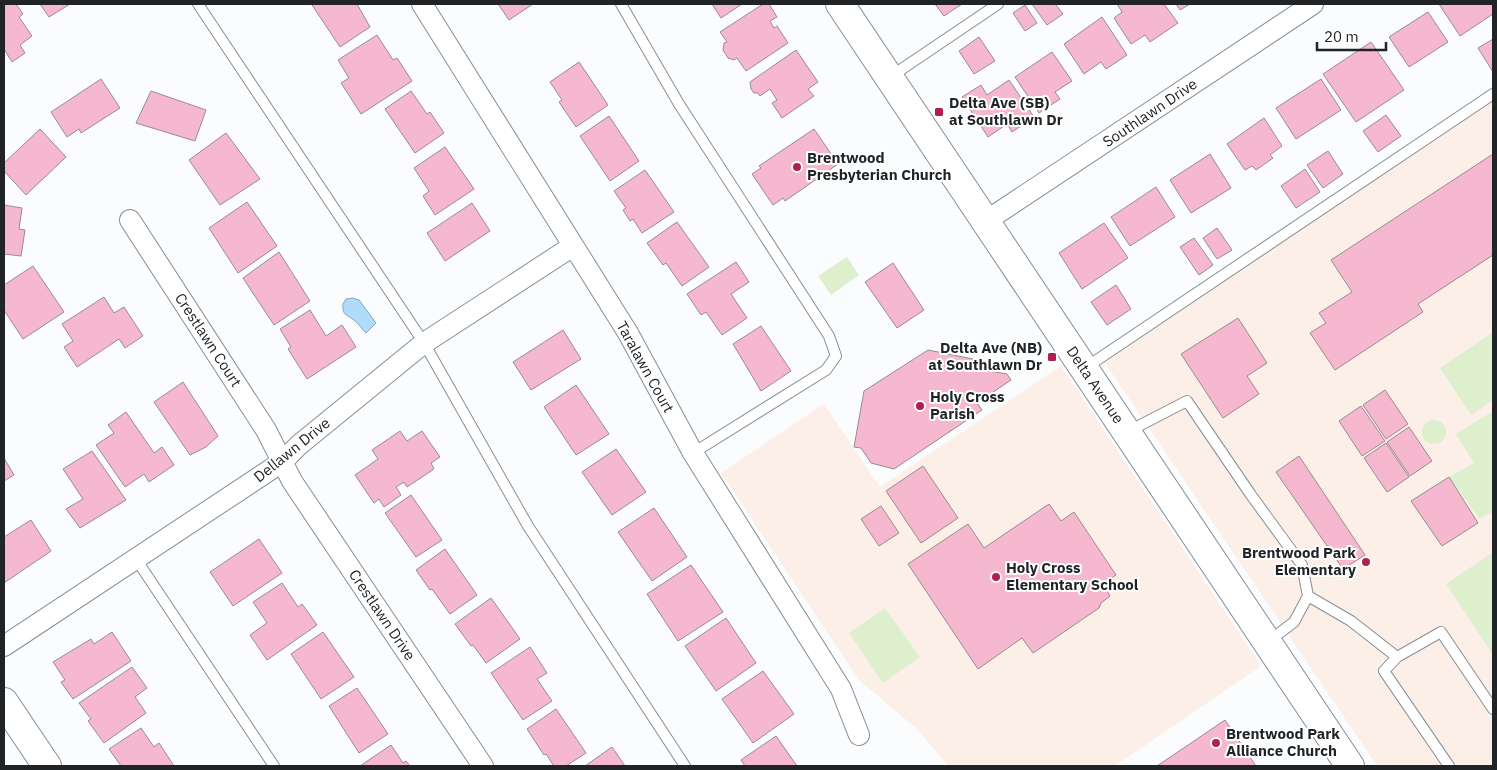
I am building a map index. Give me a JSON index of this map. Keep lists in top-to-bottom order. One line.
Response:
{"streets":{"street":["Southlawn Drive","Crestlawn Court","Taralawn Court","Delta Avenue","Dellawn Drive","Crestlawn Drive"]},"crossings":[["Southlawn Drive","Delta Avenue"],["Crestlawn Court","Dellawn Drive"],["Crestlawn Court","Crestlawn Drive"],["Taralawn Court","Dellawn Drive"],["Dellawn Drive","Crestlawn Drive"]],"places":{"transit":["Delta Ave (SB) at Southlawn Dr","Delta Ave (NB) at Southlawn Dr"],"other":["Brentwood Presbyterian Church","Holy Cross Parish","Brentwood Park Elementary","Holy Cross Elementary School","Brentwood Park Alliance Church"]},"scale_bar":"20 m"}
